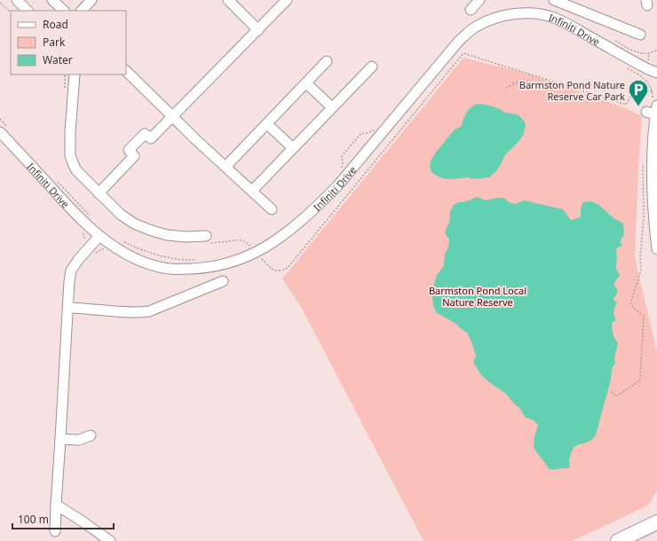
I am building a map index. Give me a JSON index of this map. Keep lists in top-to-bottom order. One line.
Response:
{"streets":{"street":["Infiniti Drive"]},"parks":["Barmston Pond Local Nature Reserve"],"places":{"parking":["Barmston Pond Nature Reserve Car Park"]},"legend":["Road","Park","Water"],"scale_bar":"100 m"}
